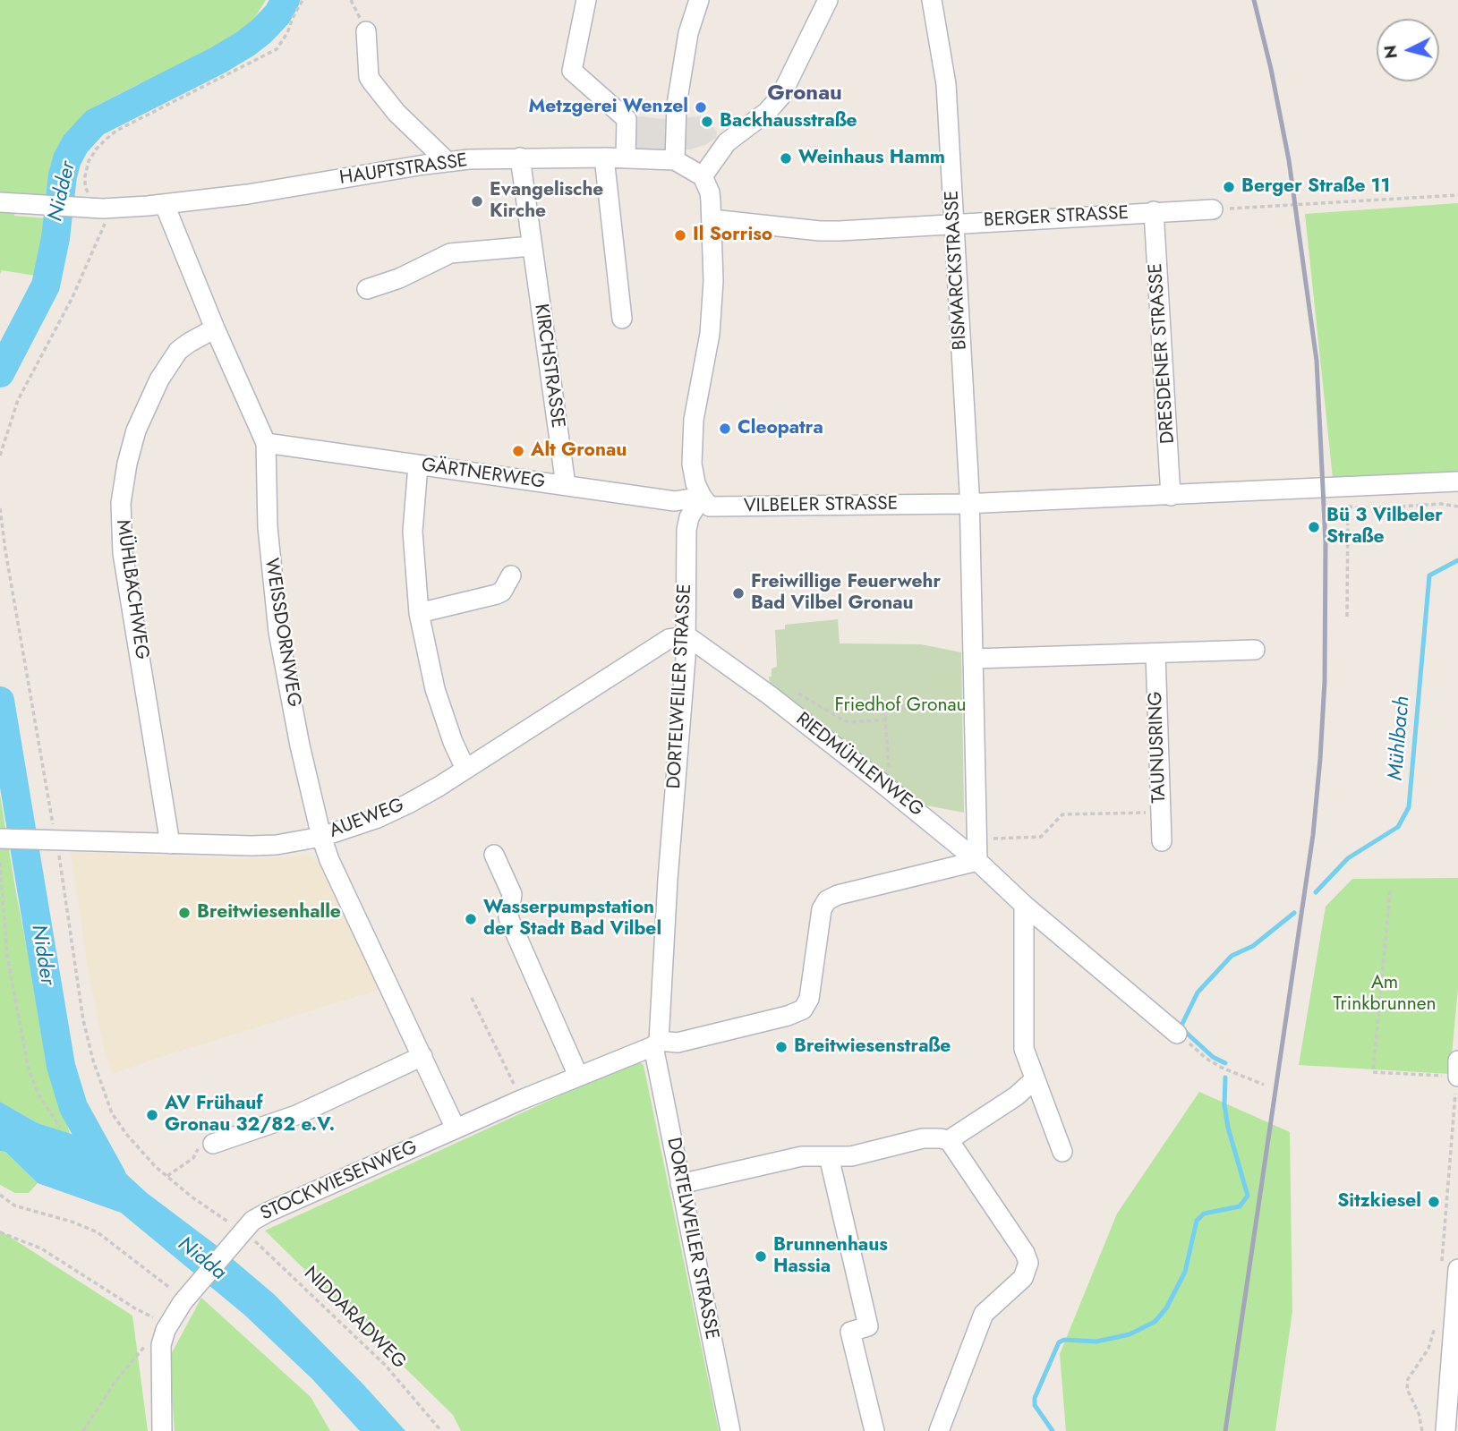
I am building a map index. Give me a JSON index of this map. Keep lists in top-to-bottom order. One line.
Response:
{"streets":{"street":["HAUPTSTRASSE","BERGER STRASSE","BISMARCKSTRASSE","DRESDENER STRASSE","KIRCHSTRASSE","GÄRTNERWEG","VILBELER STRASSE","MÜHLBACHWEG","WEISSDORNWEG","DORTELWEILER STRASSE","TAUNUSRING","RIEDMÜHLENWEG","AUEWEG","STOCKWIESENWEG"],"path":["NIDDARADWEG"]},"crossings":[["HAUPTSTRASSE","KIRCHSTRASSE"],["HAUPTSTRASSE","WEISSDORNWEG"],["BERGER STRASSE","BISMARCKSTRASSE"],["BERGER STRASSE","DRESDENER STRASSE"],["BISMARCKSTRASSE","VILBELER STRASSE"],["DRESDENER STRASSE","VILBELER STRASSE"],["KIRCHSTRASSE","GÄRTNERWEG"],["GÄRTNERWEG","VILBELER STRASSE"],["GÄRTNERWEG","WEISSDORNWEG"],["GÄRTNERWEG","DORTELWEILER STRASSE"],["VILBELER STRASSE","DORTELWEILER STRASSE"],["MÜHLBACHWEG","WEISSDORNWEG"],["MÜHLBACHWEG","AUEWEG"],["WEISSDORNWEG","AUEWEG"],["WEISSDORNWEG","STOCKWIESENWEG"],["DORTELWEILER STRASSE","RIEDMÜHLENWEG"],["DORTELWEILER STRASSE","AUEWEG"],["DORTELWEILER STRASSE","STOCKWIESENWEG"],["RIEDMÜHLENWEG","AUEWEG"],["AUEWEG","NIDDARADWEG"],["STOCKWIESENWEG","NIDDARADWEG"]],"districts":["Gronau"],"water":["Nidder","Mühlbach","Nidda"],"parks":["Friedhof Gronau","Am Trinkbrunnen"],"places":["Metzgerei Wenzel","Backhausstraße","Weinhaus Hamm","Berger Straße 11","Evangelische Kirche","Il Sorriso","Cleopatra","Alt Gronau","Bü 3 Vilbeler Straße","Freiwillige Feuerwehr Bad Vilbel Gronau","Breitwiesenhalle","Wasserpumpstation der Stadt Bad Vilbel","Breitwiesenstraße","AV Frühauf Gronau 32/82 e.V.","Sitzkiesel","Brunnenhaus Hassia"],"north":"left"}
